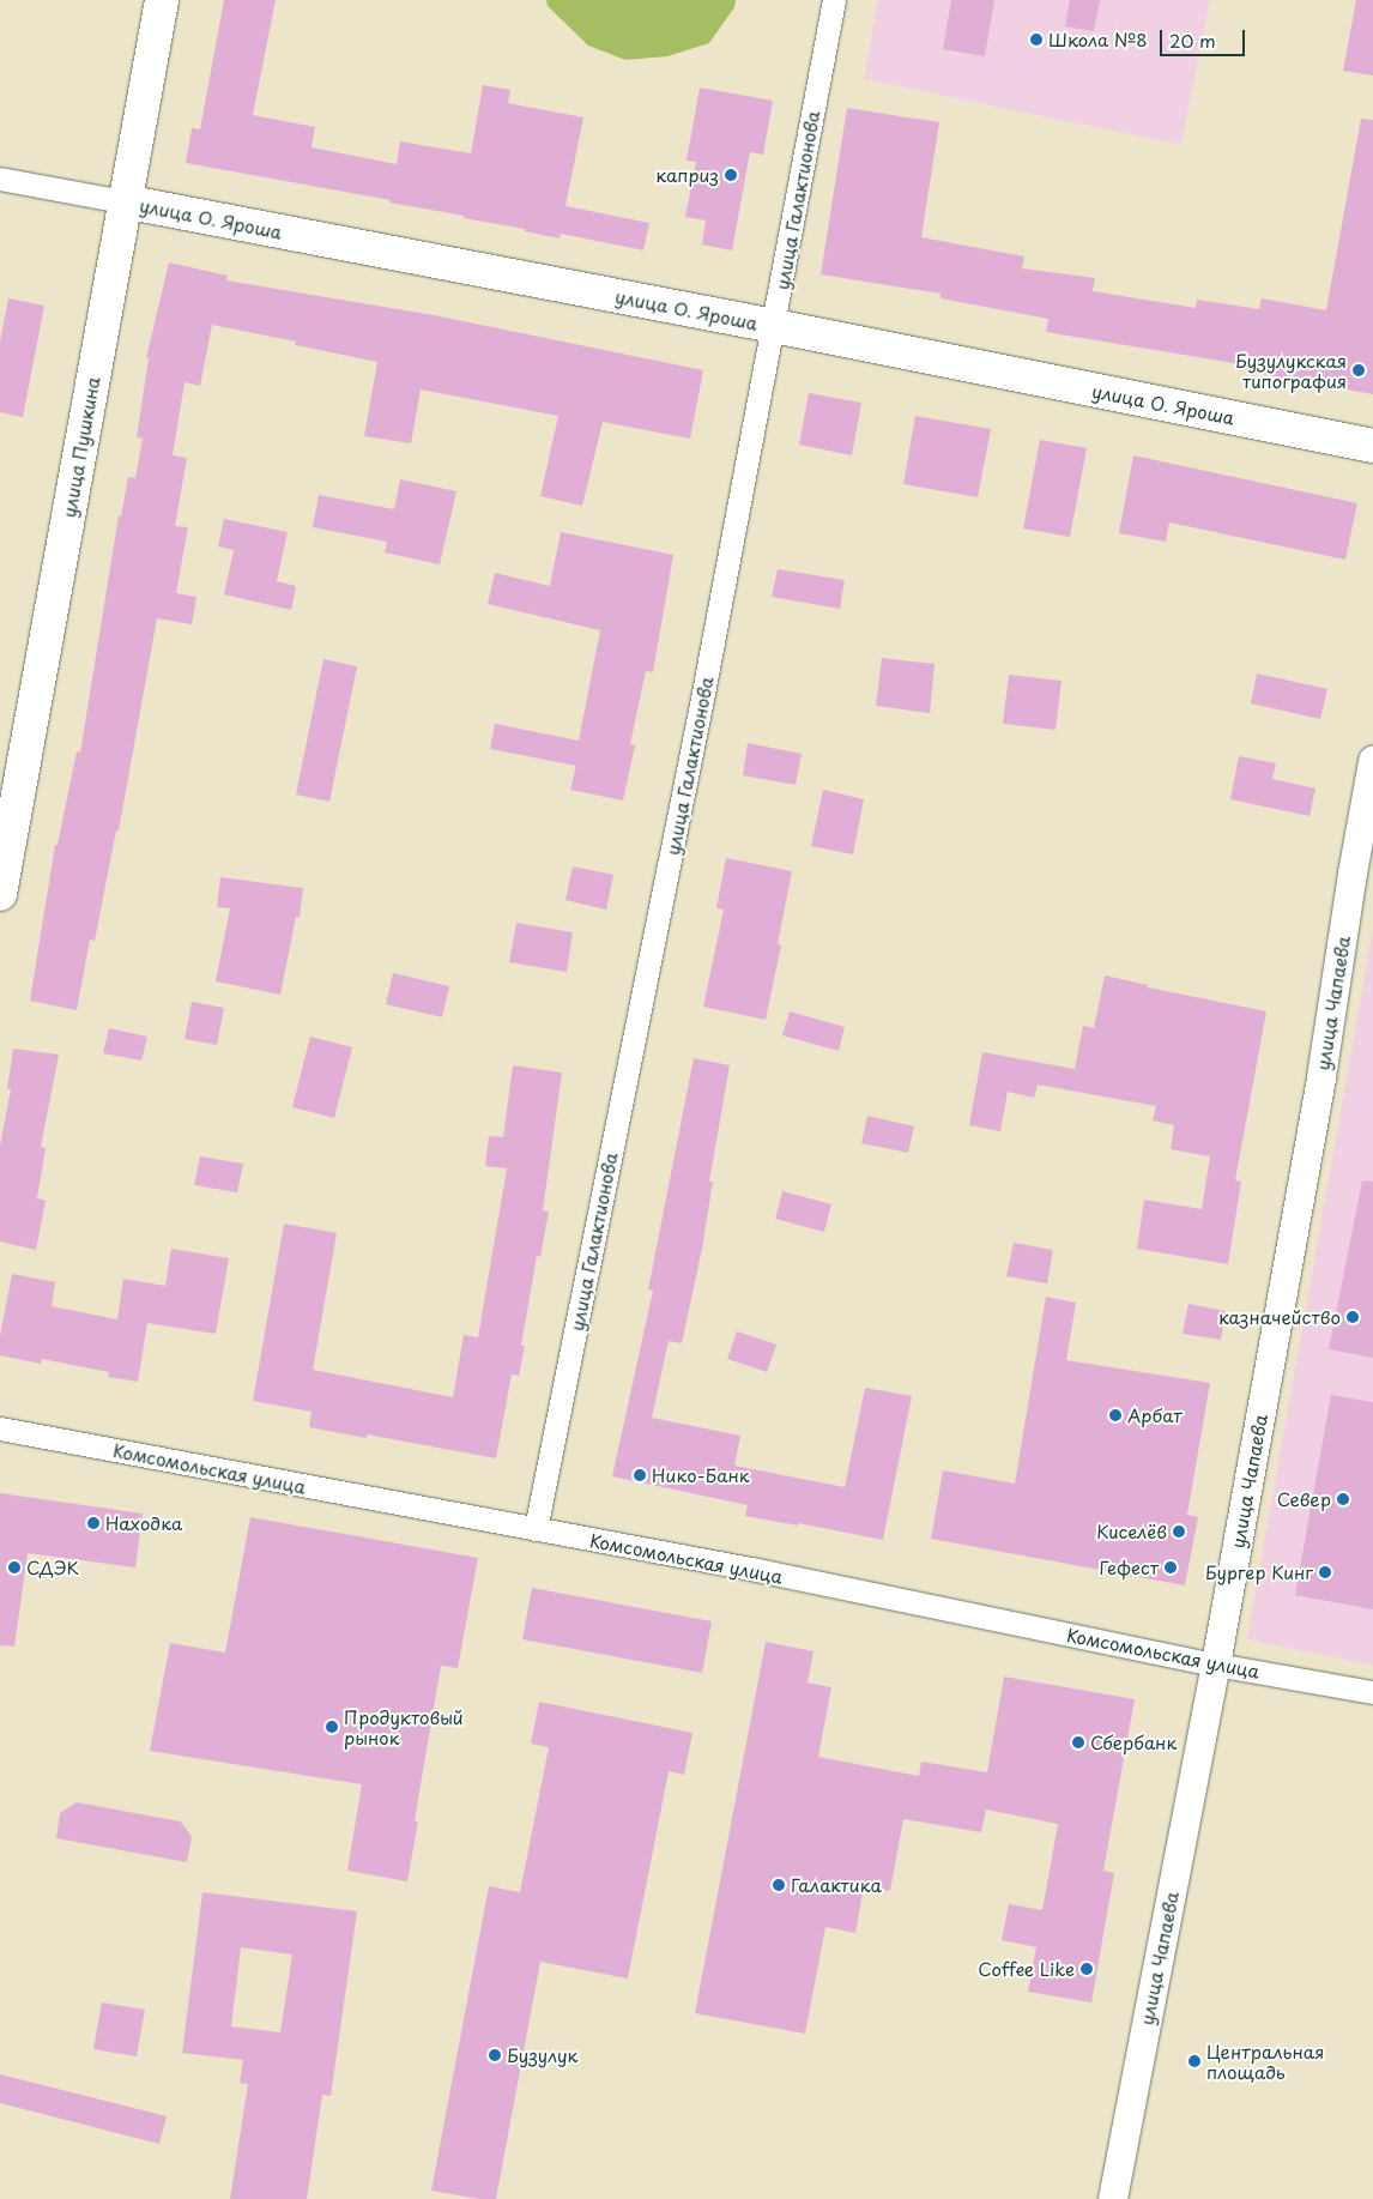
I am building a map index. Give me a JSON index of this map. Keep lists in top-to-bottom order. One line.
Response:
{"streets":{"main road":["улица О. Яроша","улица Пушкина"],"street":["улица Галактионова","улица Чапаева","Комсомольская улица"]},"crossings":[["улица Галактионова","улица О. Яроша"],["улица Галактионова","Комсомольская улица"],["улица О. Яроша","улица Пушкина"],["улица Чапаева","Комсомольская улица"]],"places":["Школа №8","каприз","Бузулукская типография","казначейство","Арбат","Нико-Банк","Север","Находка","Киселёв","СДЭК","Гефест","Бургер Кинг","Продуктовый рынок","Сбербанк","Галактика","Coffee Like","Бузулук","Центральная площадь"],"scale_bar":"20 m"}
